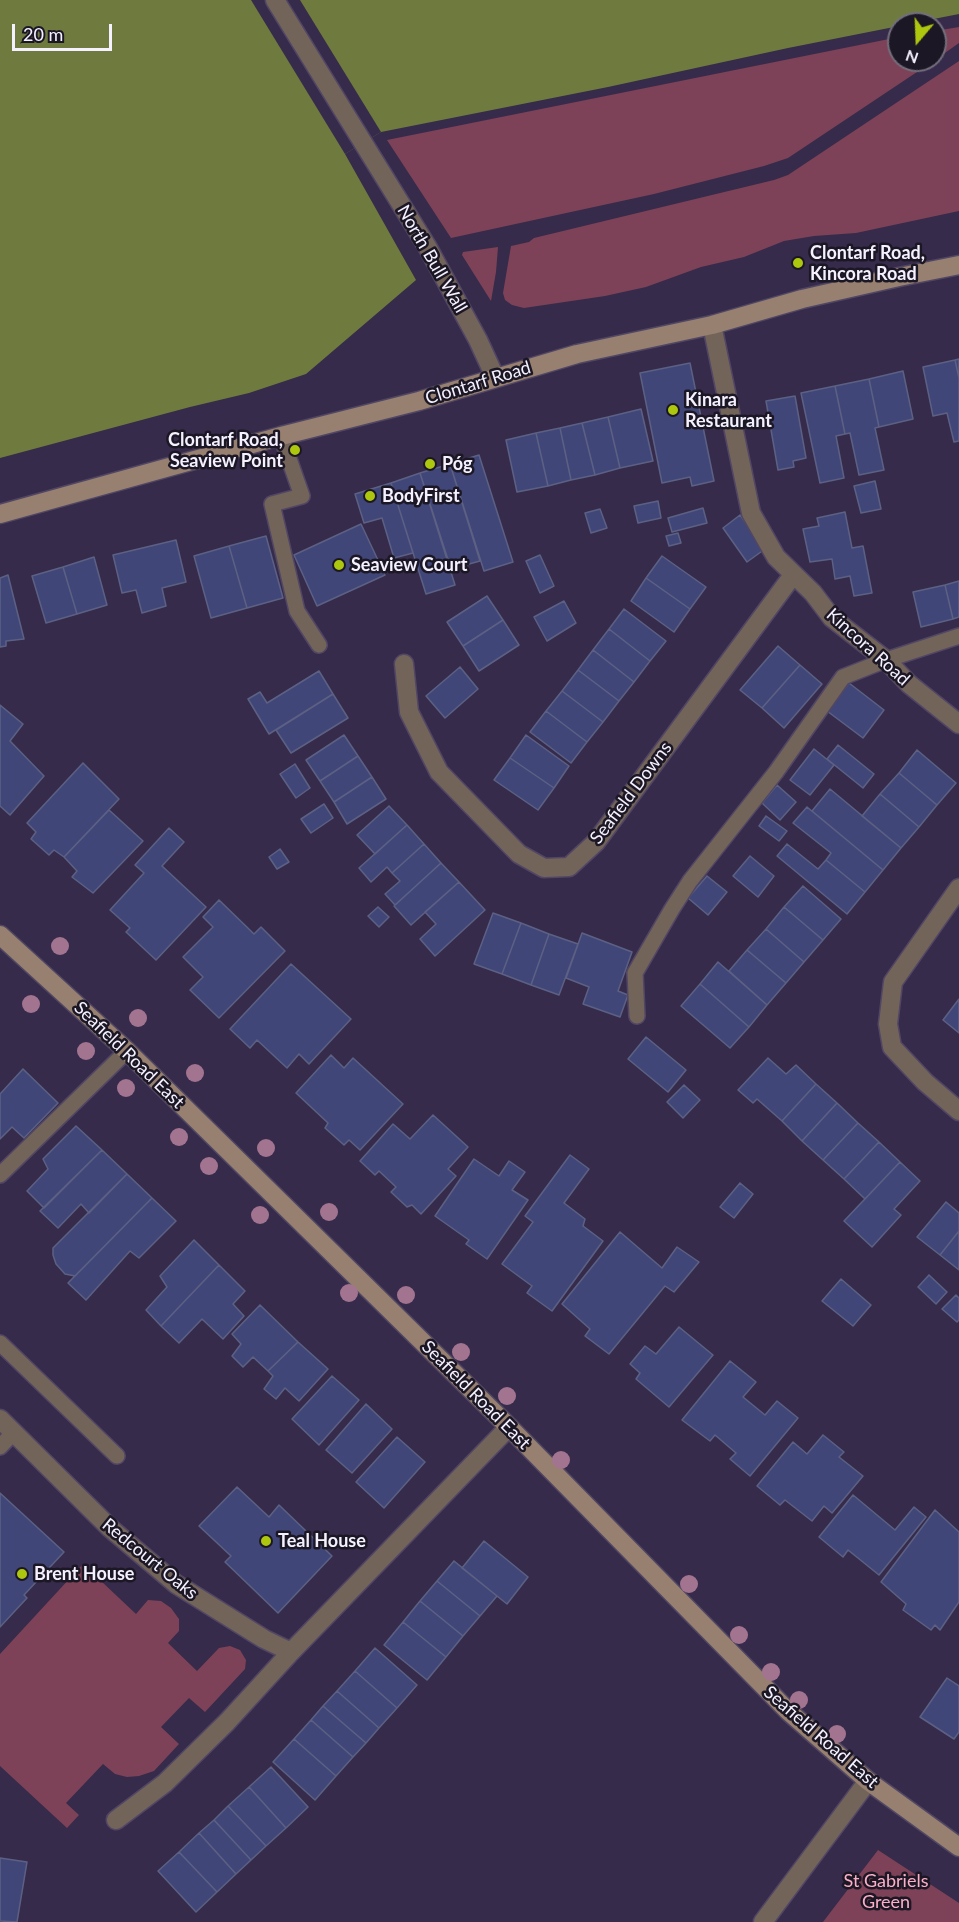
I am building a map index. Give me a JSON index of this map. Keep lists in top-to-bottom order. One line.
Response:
{"streets":{"street":["North Bull Wall","Clontarf Road","Kincora Road","Seafield Downs","Seafield Road East","Redcourt Oaks"]},"crossings":[["North Bull Wall","Clontarf Road"],["Clontarf Road","Kincora Road"],["Kincora Road","Seafield Downs"]],"parks":["St Gabriels Green"],"places":["Clontarf Road, Kincora Road","Kinara Restaurant","Clontarf Road, Seaview Point","Póg","BodyFirst","Seaview Court","Teal House","Brent House"],"scale_bar":"20 m","north":"bottom"}
